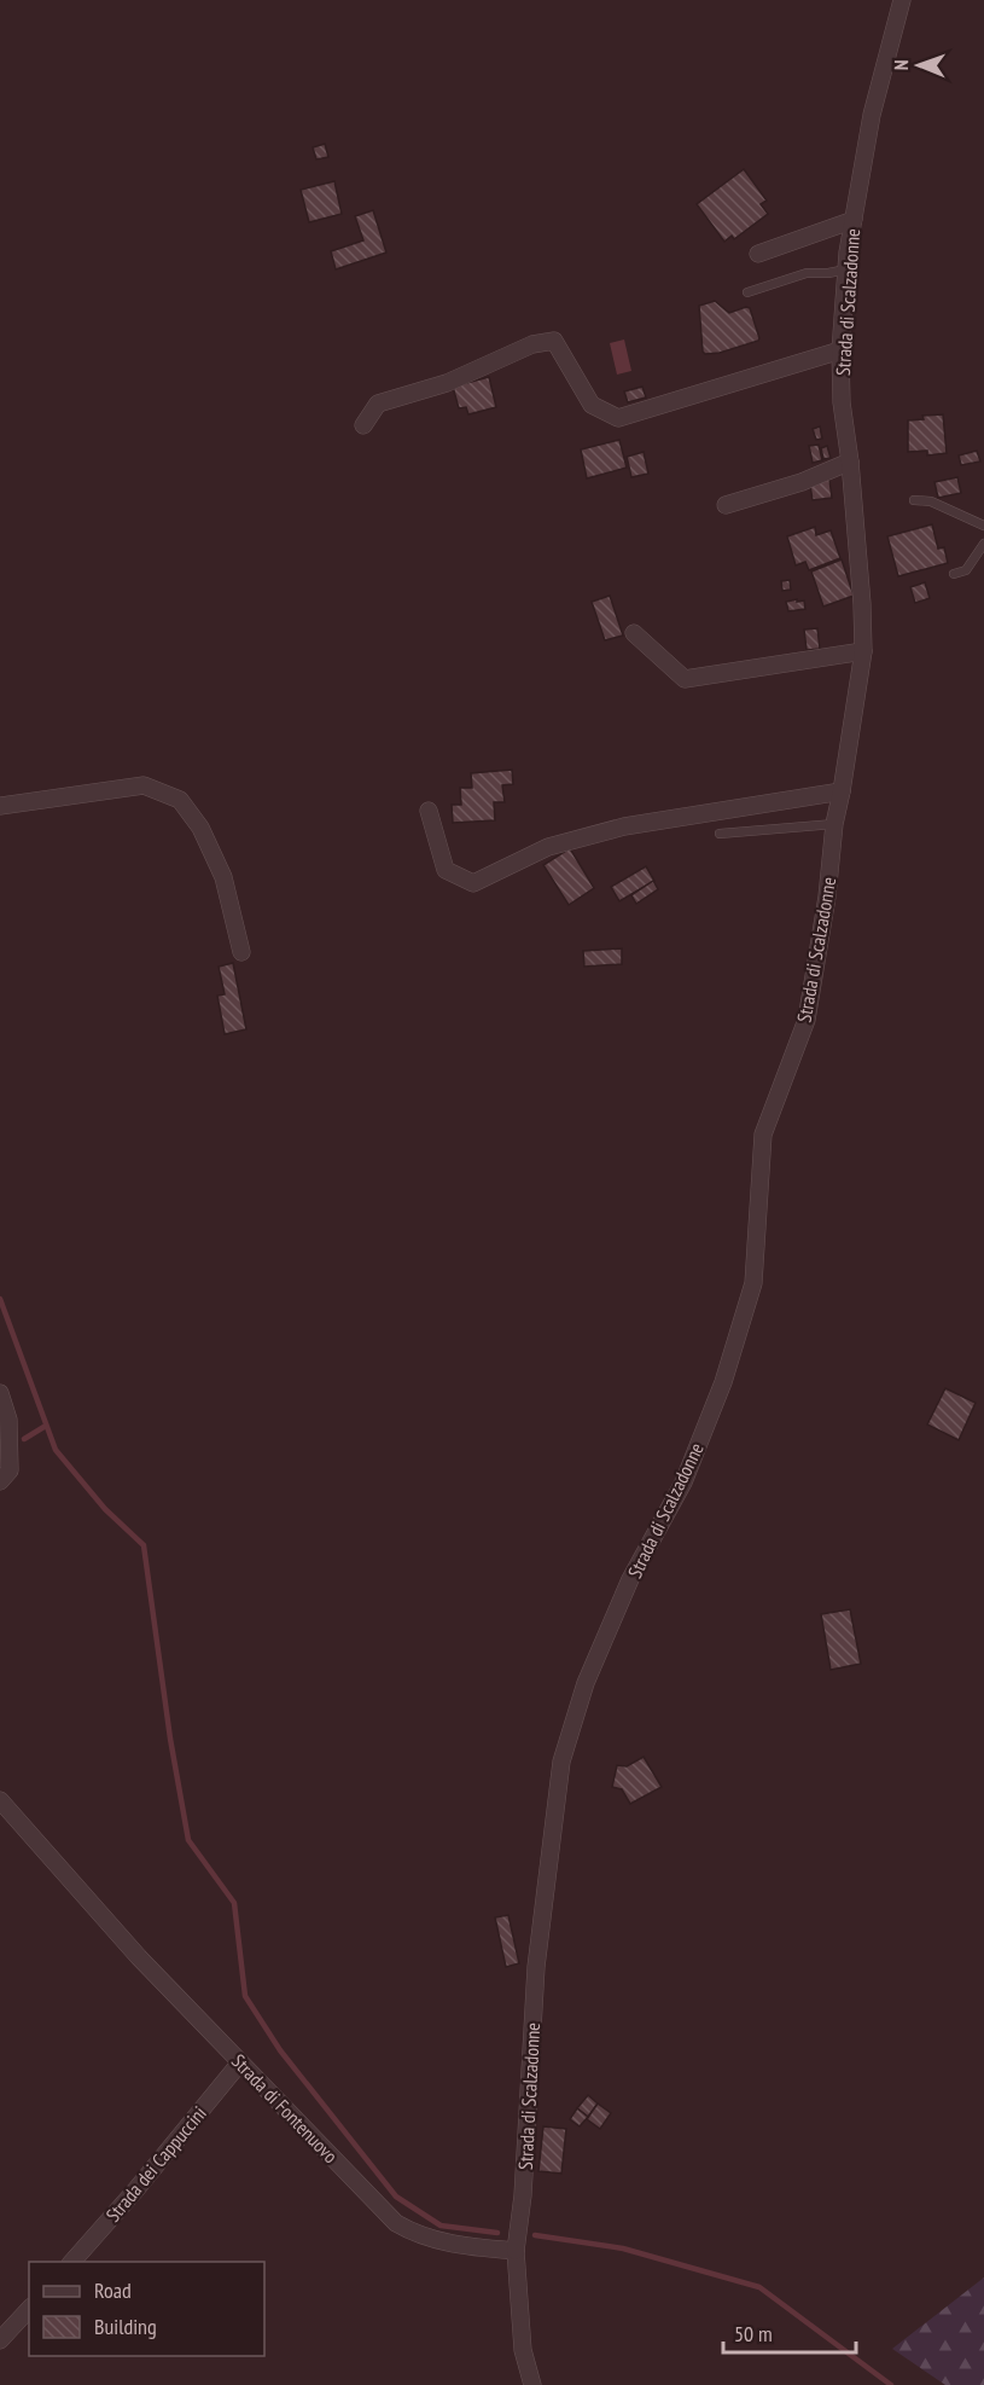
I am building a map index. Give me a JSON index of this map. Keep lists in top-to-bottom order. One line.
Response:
{"streets":{"street":["Strada di Scalzadonne","Strada di Fontenuovo","Strada dei Cappuccini"]},"crossings":[["Strada di Scalzadonne","Strada di Fontenuovo"],["Strada di Fontenuovo","Strada dei Cappuccini"]],"legend":["Road","Building"],"scale_bar":"50 m","north":"left"}
